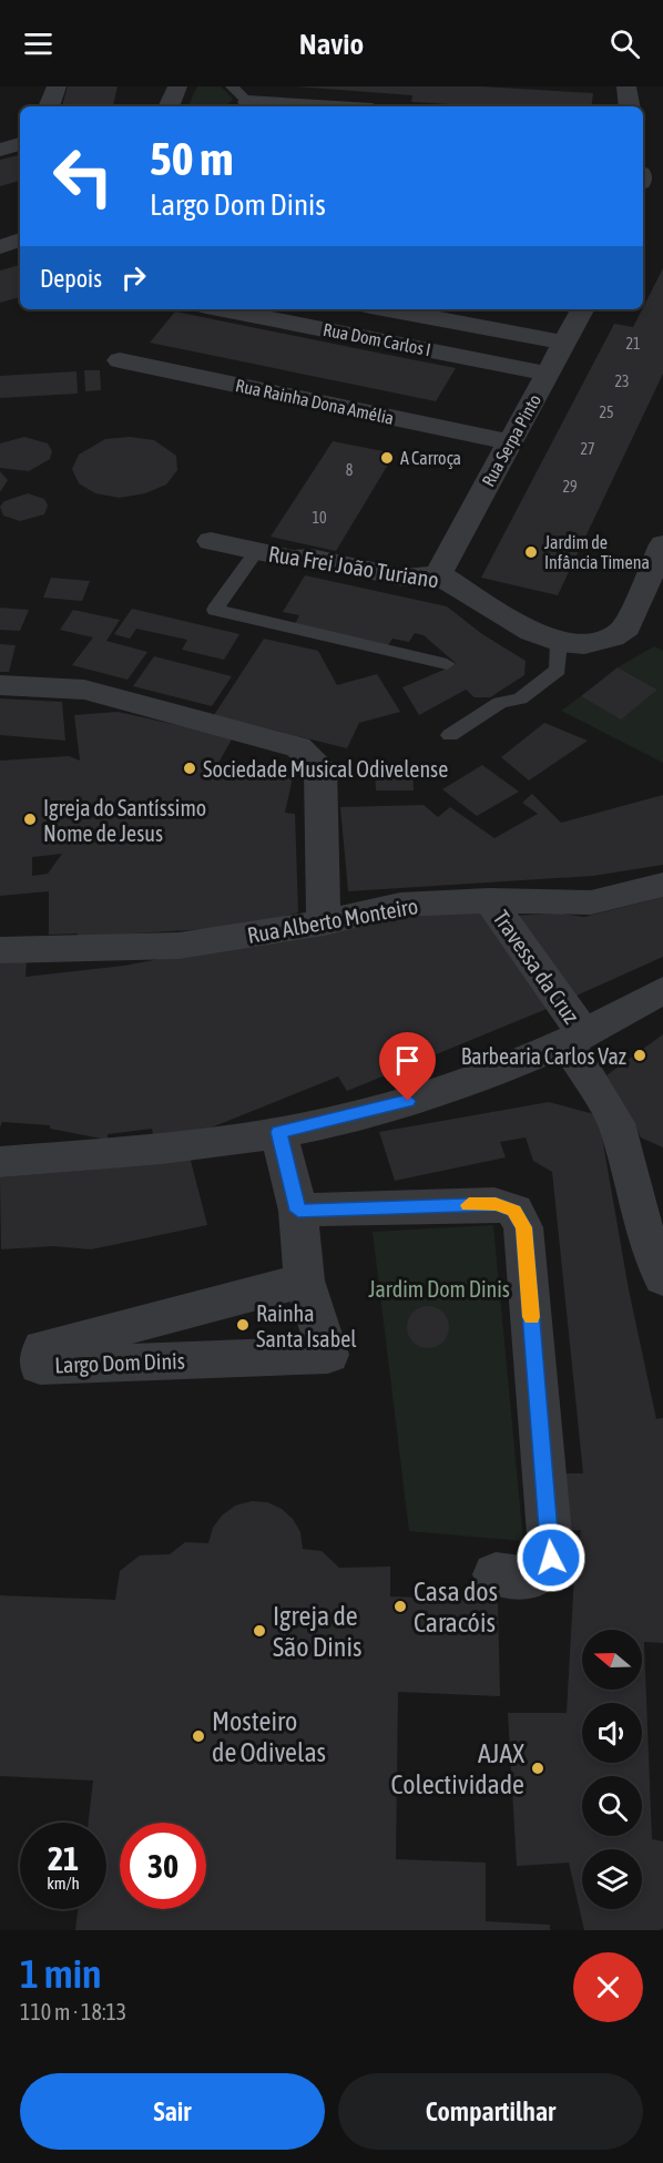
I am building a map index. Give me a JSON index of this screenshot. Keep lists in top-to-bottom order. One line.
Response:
{"streets":{"street":["Rua Dom Carlos I","Rua Rainha Dona Amélia","Rua Serpa Pinto","Rua Frei João Turiano","Rua Alberto Monteiro","Travessa da Cruz","Largo Dom Dinis"]},"crossings":[["Rua Dom Carlos I","Rua Serpa Pinto"],["Rua Rainha Dona Amélia","Rua Serpa Pinto"],["Rua Serpa Pinto","Rua Frei João Turiano"],["Rua Alberto Monteiro","Travessa da Cruz"]],"parks":["Jardim Dom Dinis"],"places":["A Carroça","Jardim de Infância Timena","Sociedade Musical Odivelense","Igreja do Santíssimo Nome de Jesus","Barbearia Carlos Vaz","Rainha Santa Isabel","Casa dos Caracóis","Igreja de São Dinis","Mosteiro de Odivelas","AJAX Colectividade"],"house_numbers":["21","23","25","27","8","29","10"],"north":"left","page":{"header":"Navio","turn":["50 m","Largo Dom Dinis"],"then":"Depois","speed":"21 km/h","limit":"30","heading":["1 min","110 m · 18:13"],"buttons":["Sair","Compartilhar"]}}
